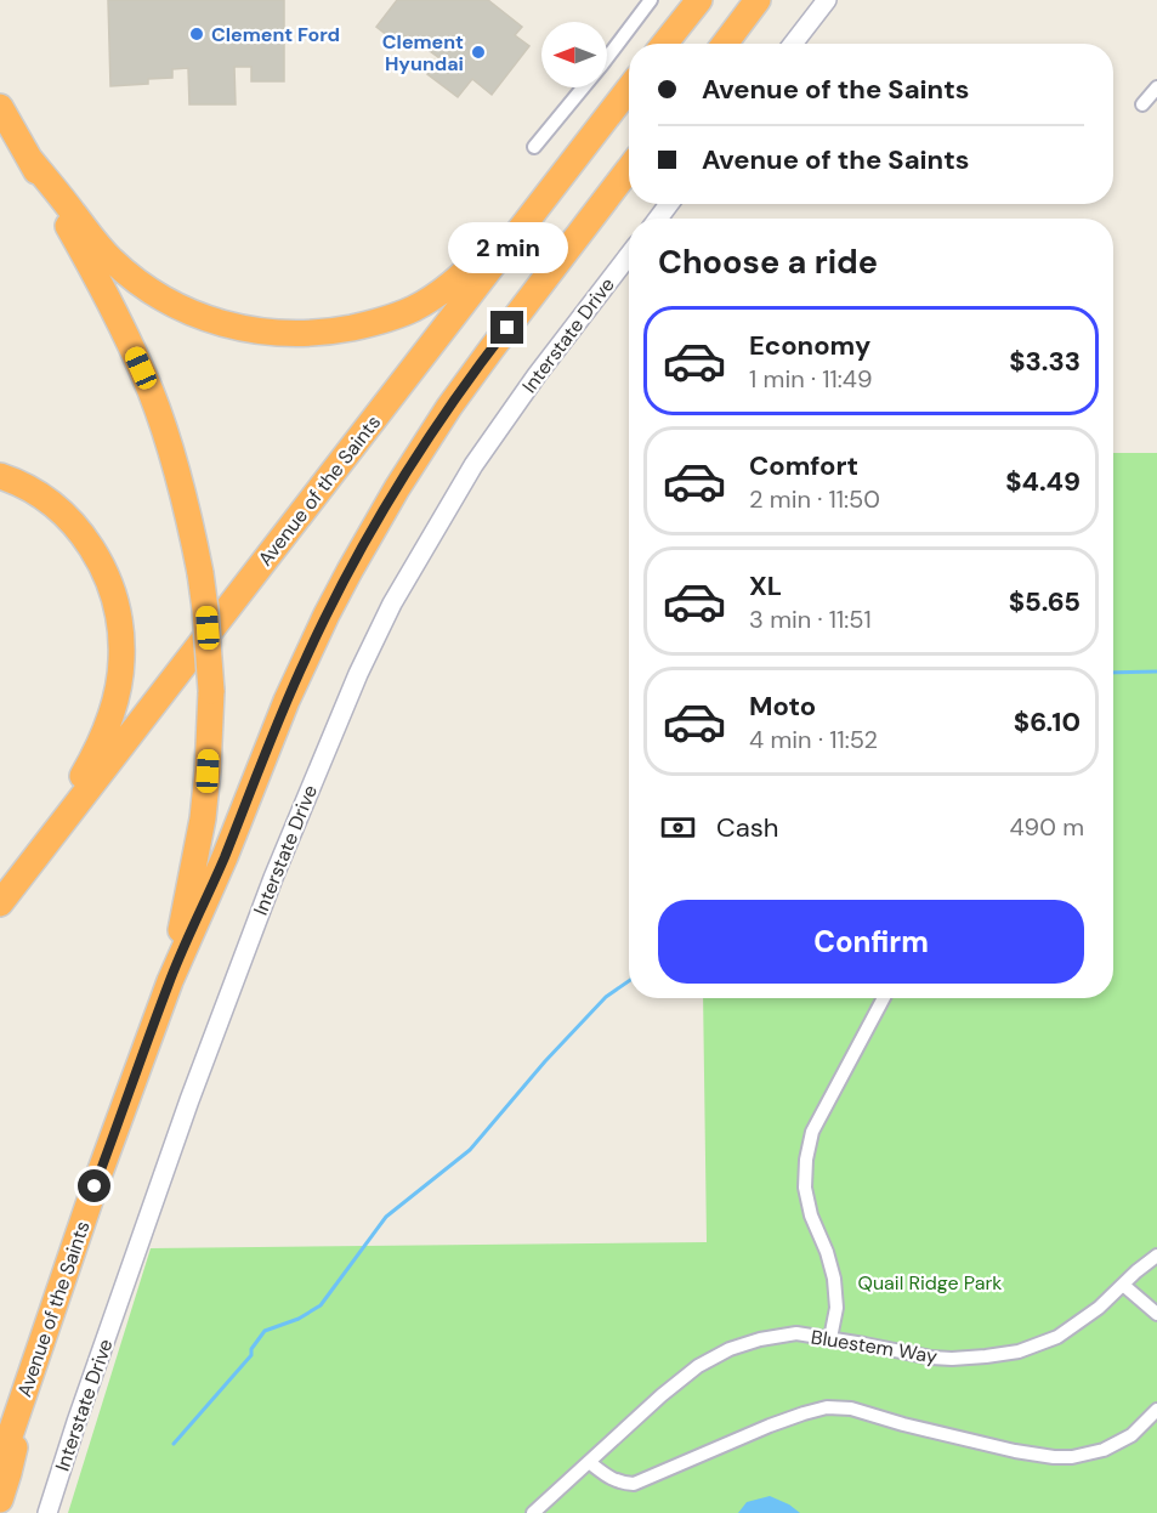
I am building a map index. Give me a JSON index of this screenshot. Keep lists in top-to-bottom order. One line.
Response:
{"streets":{"highway":["Avenue of the Saints"],"main road":["Interstate Drive"],"street":["Bluestem Way"]},"parks":["Quail Ridge Park"],"places":["Clement Ford","Clement Hyundai"],"north":"left","page":{"banner":["Avenue of the Saints","Avenue of the Saints"],"heading":"Choose a ride","bubble":"2 min","list":[{"name":"Economy","note":"1 min · 11:49","value":"$3.33"},{"name":"Comfort","note":"2 min · 11:50","value":"$4.49"},{"name":"XL","note":"3 min · 11:51","value":"$5.65"},{"name":"Moto","note":"4 min · 11:52","value":"$6.10"}],"pay":["Cash","490 m"],"buttons":"Confirm"}}
